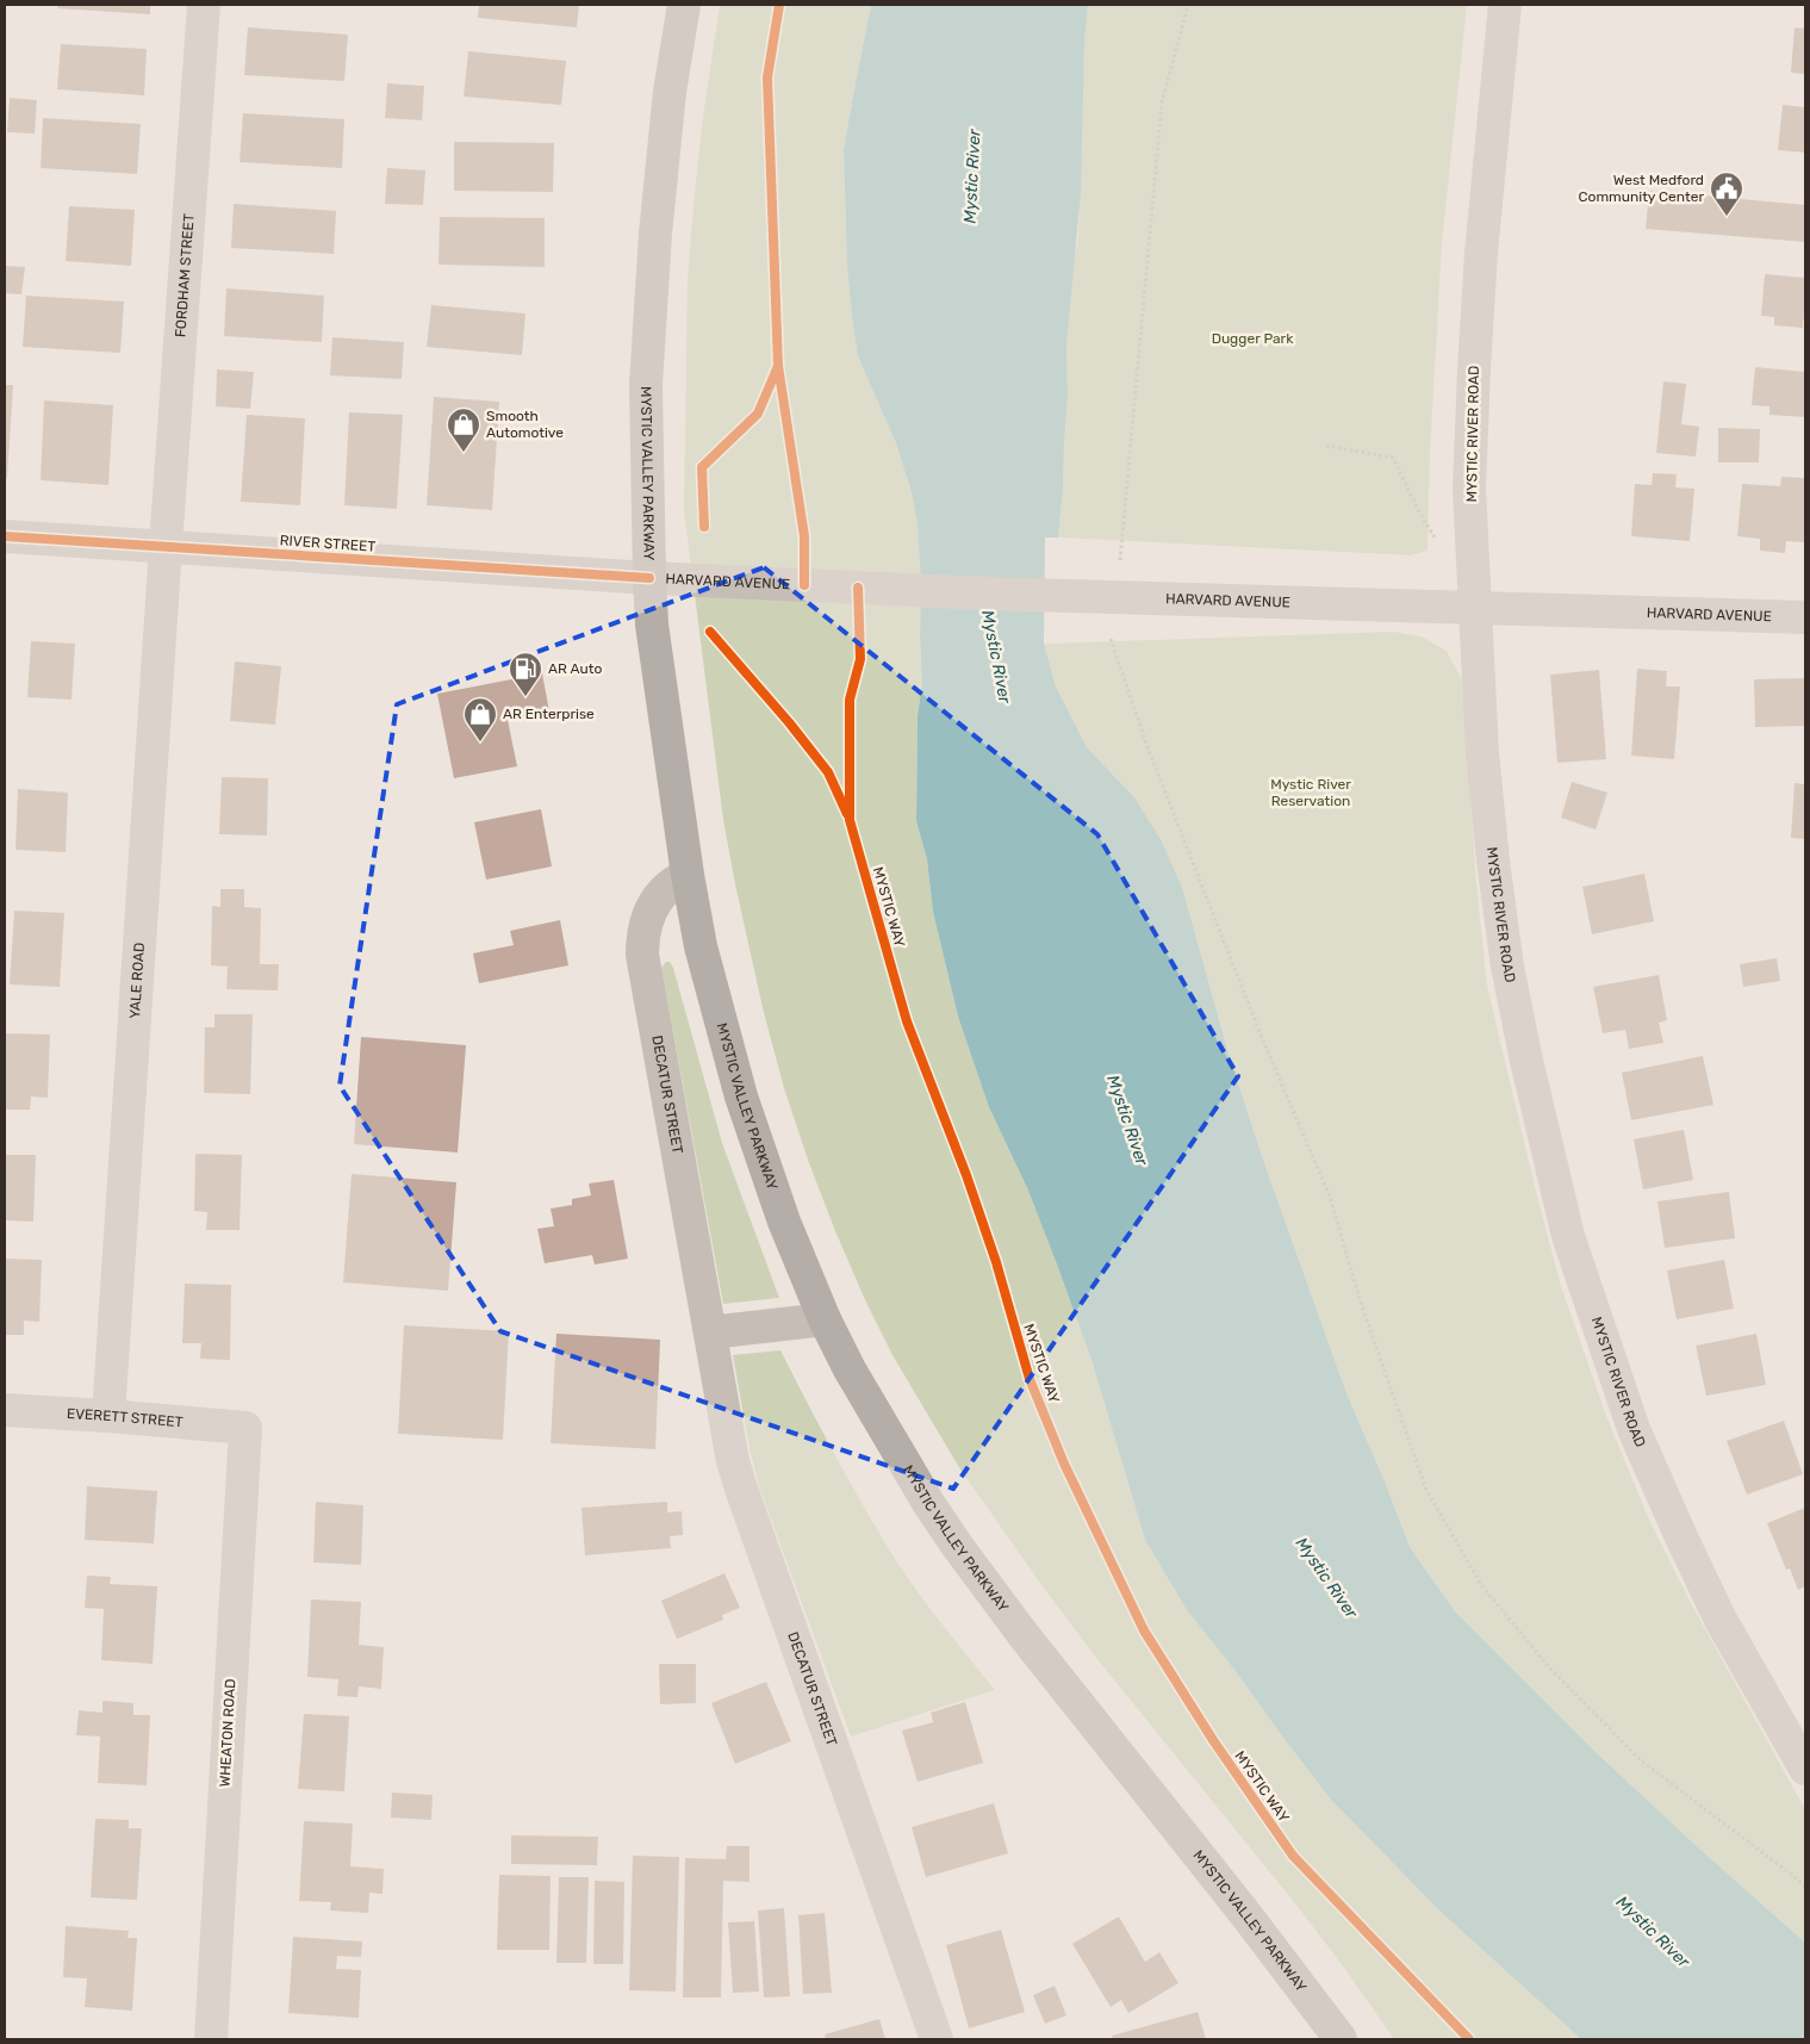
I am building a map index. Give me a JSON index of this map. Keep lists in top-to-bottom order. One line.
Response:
{"streets":{"main road":["MYSTIC VALLEY PARKWAY"],"street":["FORDHAM STREET","MYSTIC RIVER ROAD","RIVER STREET","HARVARD AVENUE","YALE ROAD","DECATUR STREET","EVERETT STREET","WHEATON ROAD"],"cycle path":["MYSTIC WAY"]},"crossings":[["FORDHAM STREET","RIVER STREET"],["FORDHAM STREET","YALE ROAD"],["MYSTIC RIVER ROAD","HARVARD AVENUE"],["MYSTIC VALLEY PARKWAY","RIVER STREET"],["MYSTIC VALLEY PARKWAY","HARVARD AVENUE"],["MYSTIC VALLEY PARKWAY","DECATUR STREET"],["RIVER STREET","HARVARD AVENUE"],["RIVER STREET","YALE ROAD"],["YALE ROAD","EVERETT STREET"],["EVERETT STREET","WHEATON ROAD"]],"water":["Mystic River"],"parks":["Dugger Park","Mystic River Reservation"],"places":{"public building":["West Medford Community Center"],"shop":["Smooth Automotive","AR Enterprise"],"fuel station":["AR Auto"]}}
